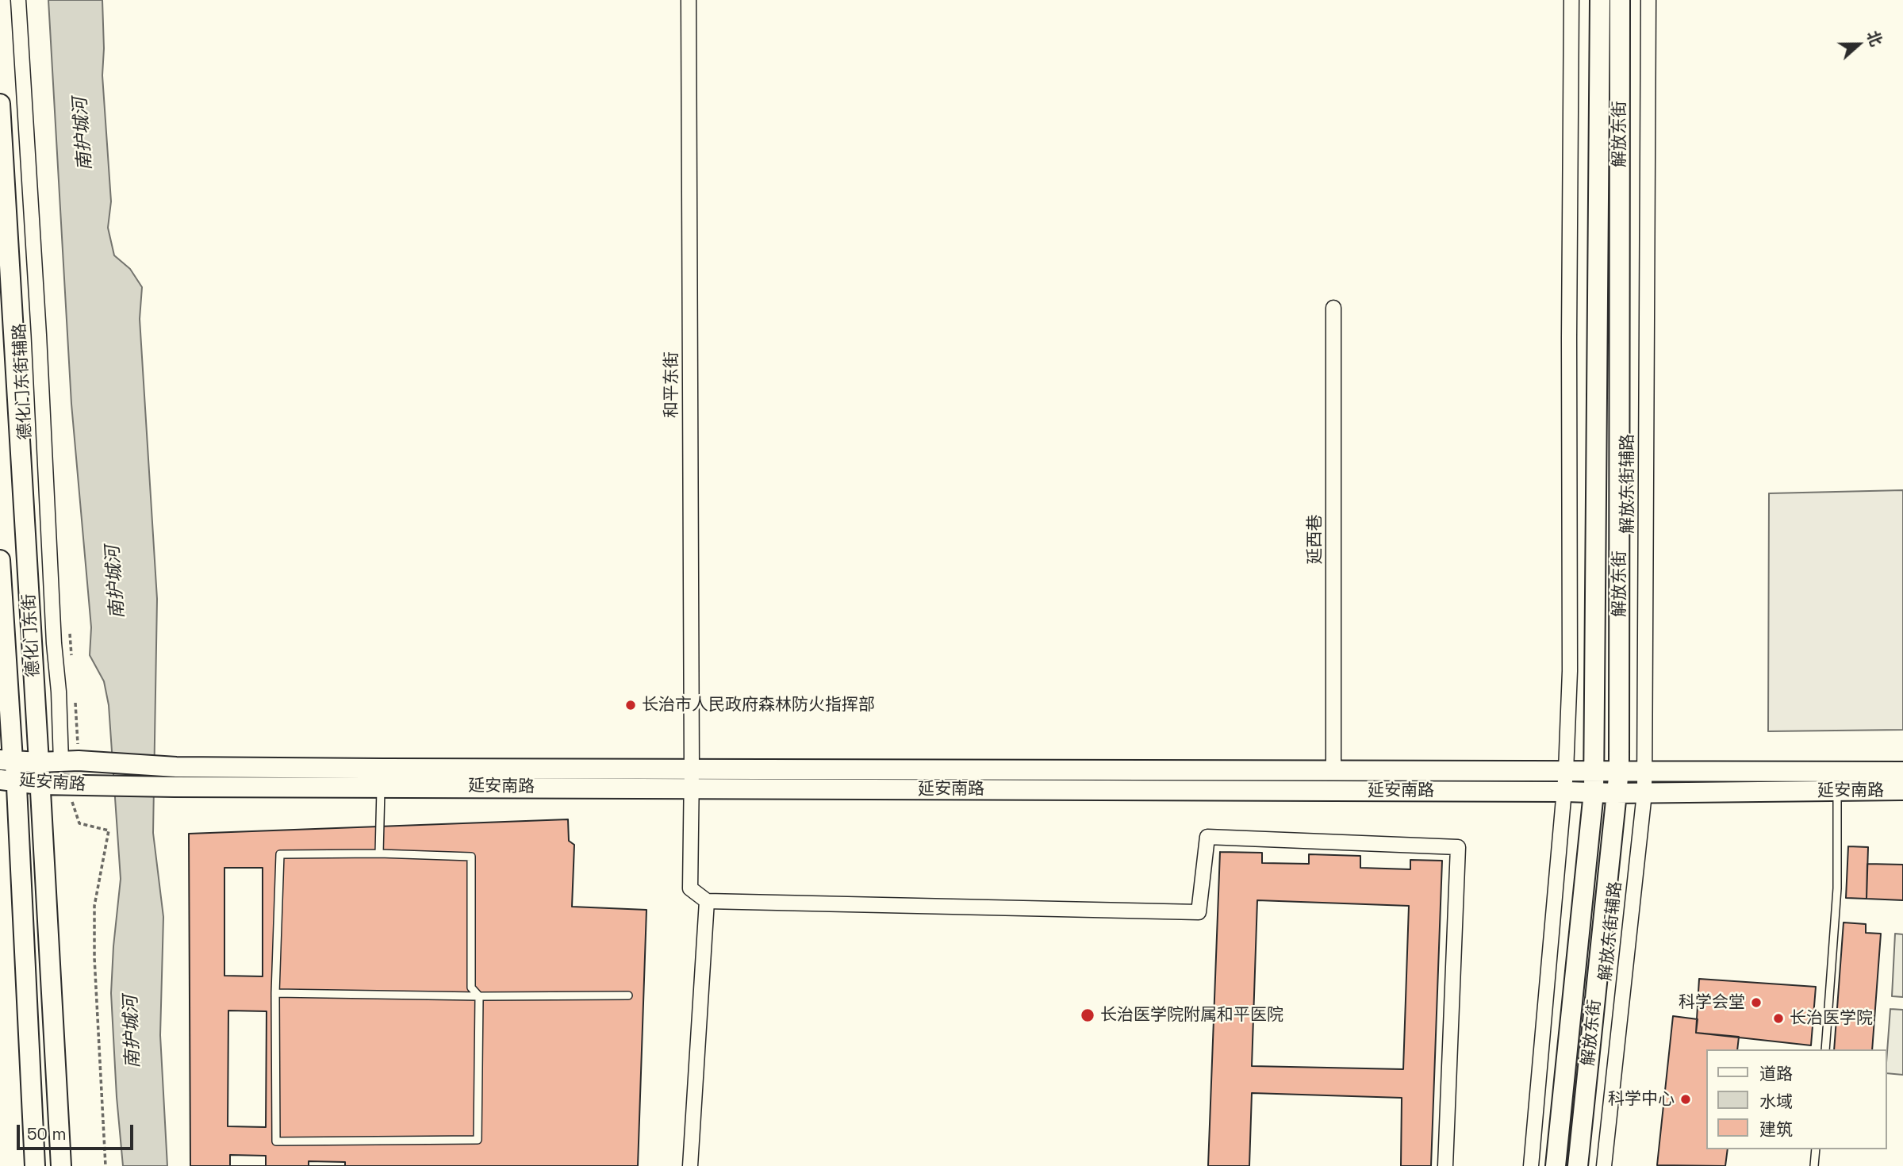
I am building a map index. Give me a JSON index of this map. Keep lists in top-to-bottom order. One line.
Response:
{"streets":{"main road":["解放东街","德化门东街","延安南路"],"street":["德化门东街辅路","和平东街","解放东街辅路","延西巷"]},"crossings":[["解放东街","延安南路"],["德化门东街辅路","延安南路"],["和平东街","延安南路"],["解放东街辅路","延安南路"],["延西巷","延安南路"],["德化门东街","延安南路"]],"water":["南护城河"],"places":["长治市人民政府森林防火指挥部","科学会堂","长治医学院附属和平医院","长治医学院","科学中心"],"legend":["道路","水域","建筑"],"scale_bar":"50 m","north":"right"}
